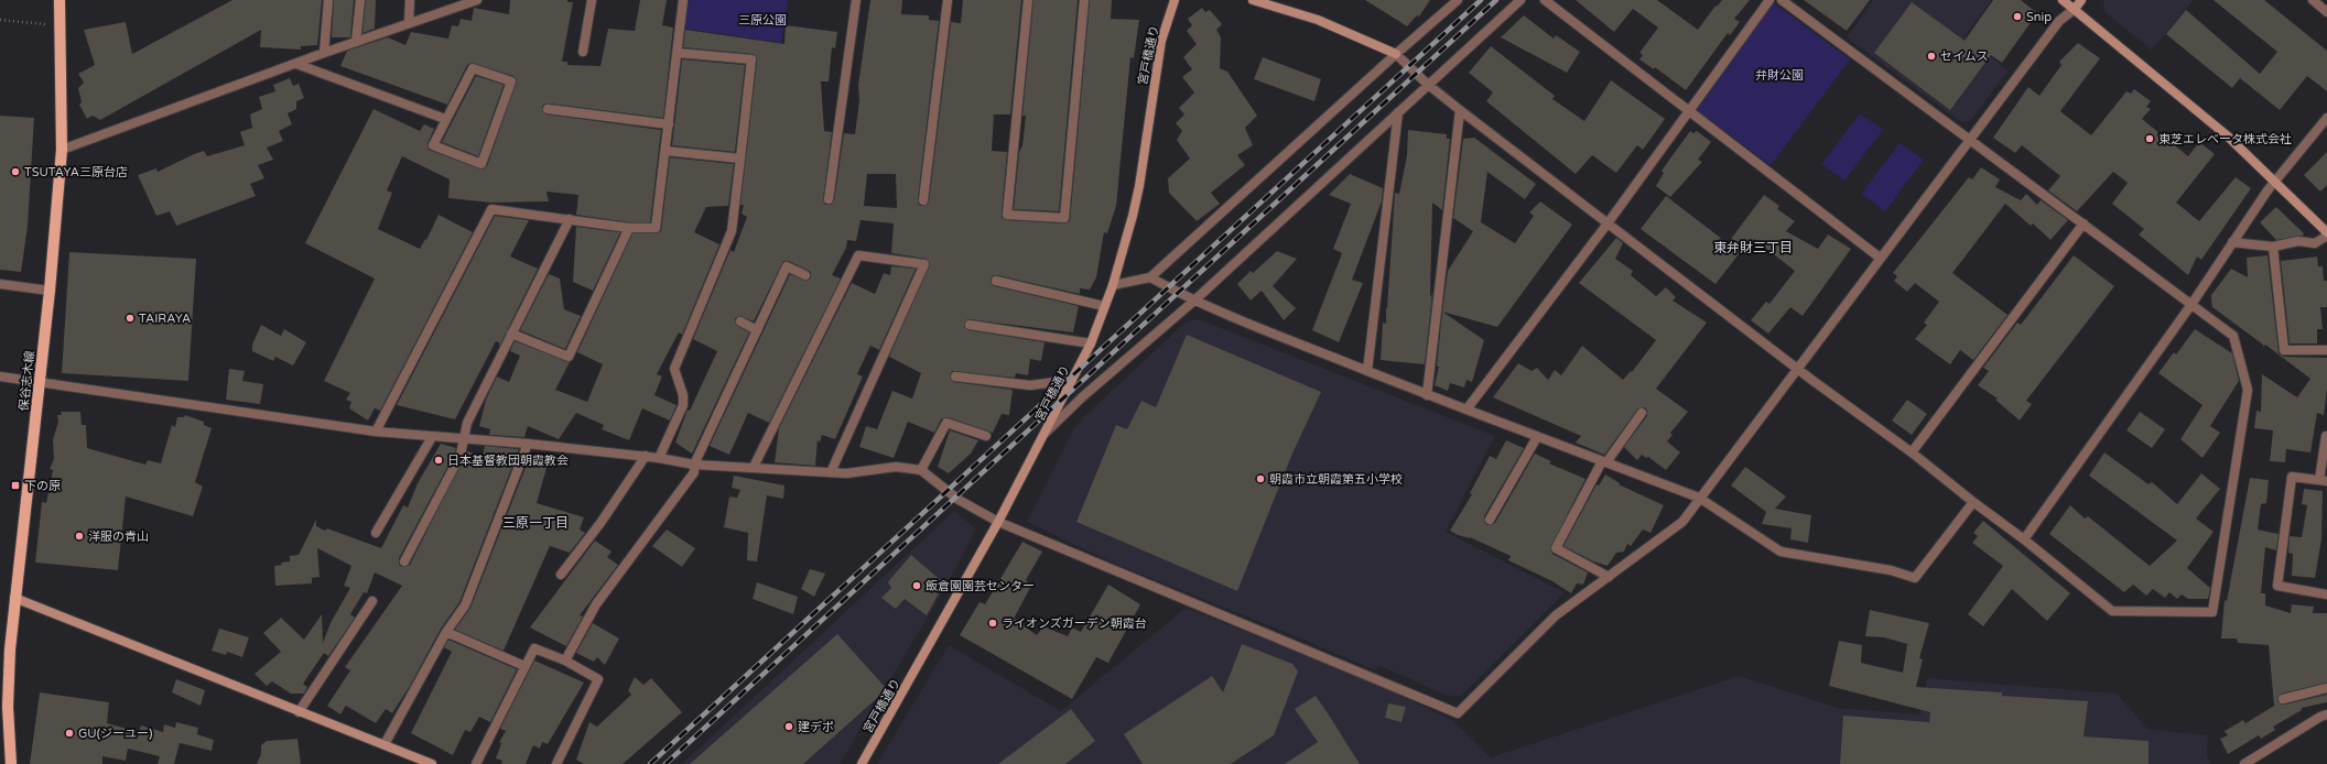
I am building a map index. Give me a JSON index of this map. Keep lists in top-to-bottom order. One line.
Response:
{"streets":{"main road":["保谷志木線"],"street":["宮戸橋通り"]},"districts":["東弁財三丁目","三原一丁目"],"parks":["三原公園","弁財公園"],"places":{"other":["Snip","セイムス","東芝エレベータ株式会社","TSUTAYA三原台店","TAIRAYA","日本基督教団朝霞教会","朝霞市立朝霞第五小学校","洋服の青山","飯倉園園芸センター","ライオンズガーデン朝霞台","建デポ","GU(ジーユー)"],"transit":["下の原"]}}
